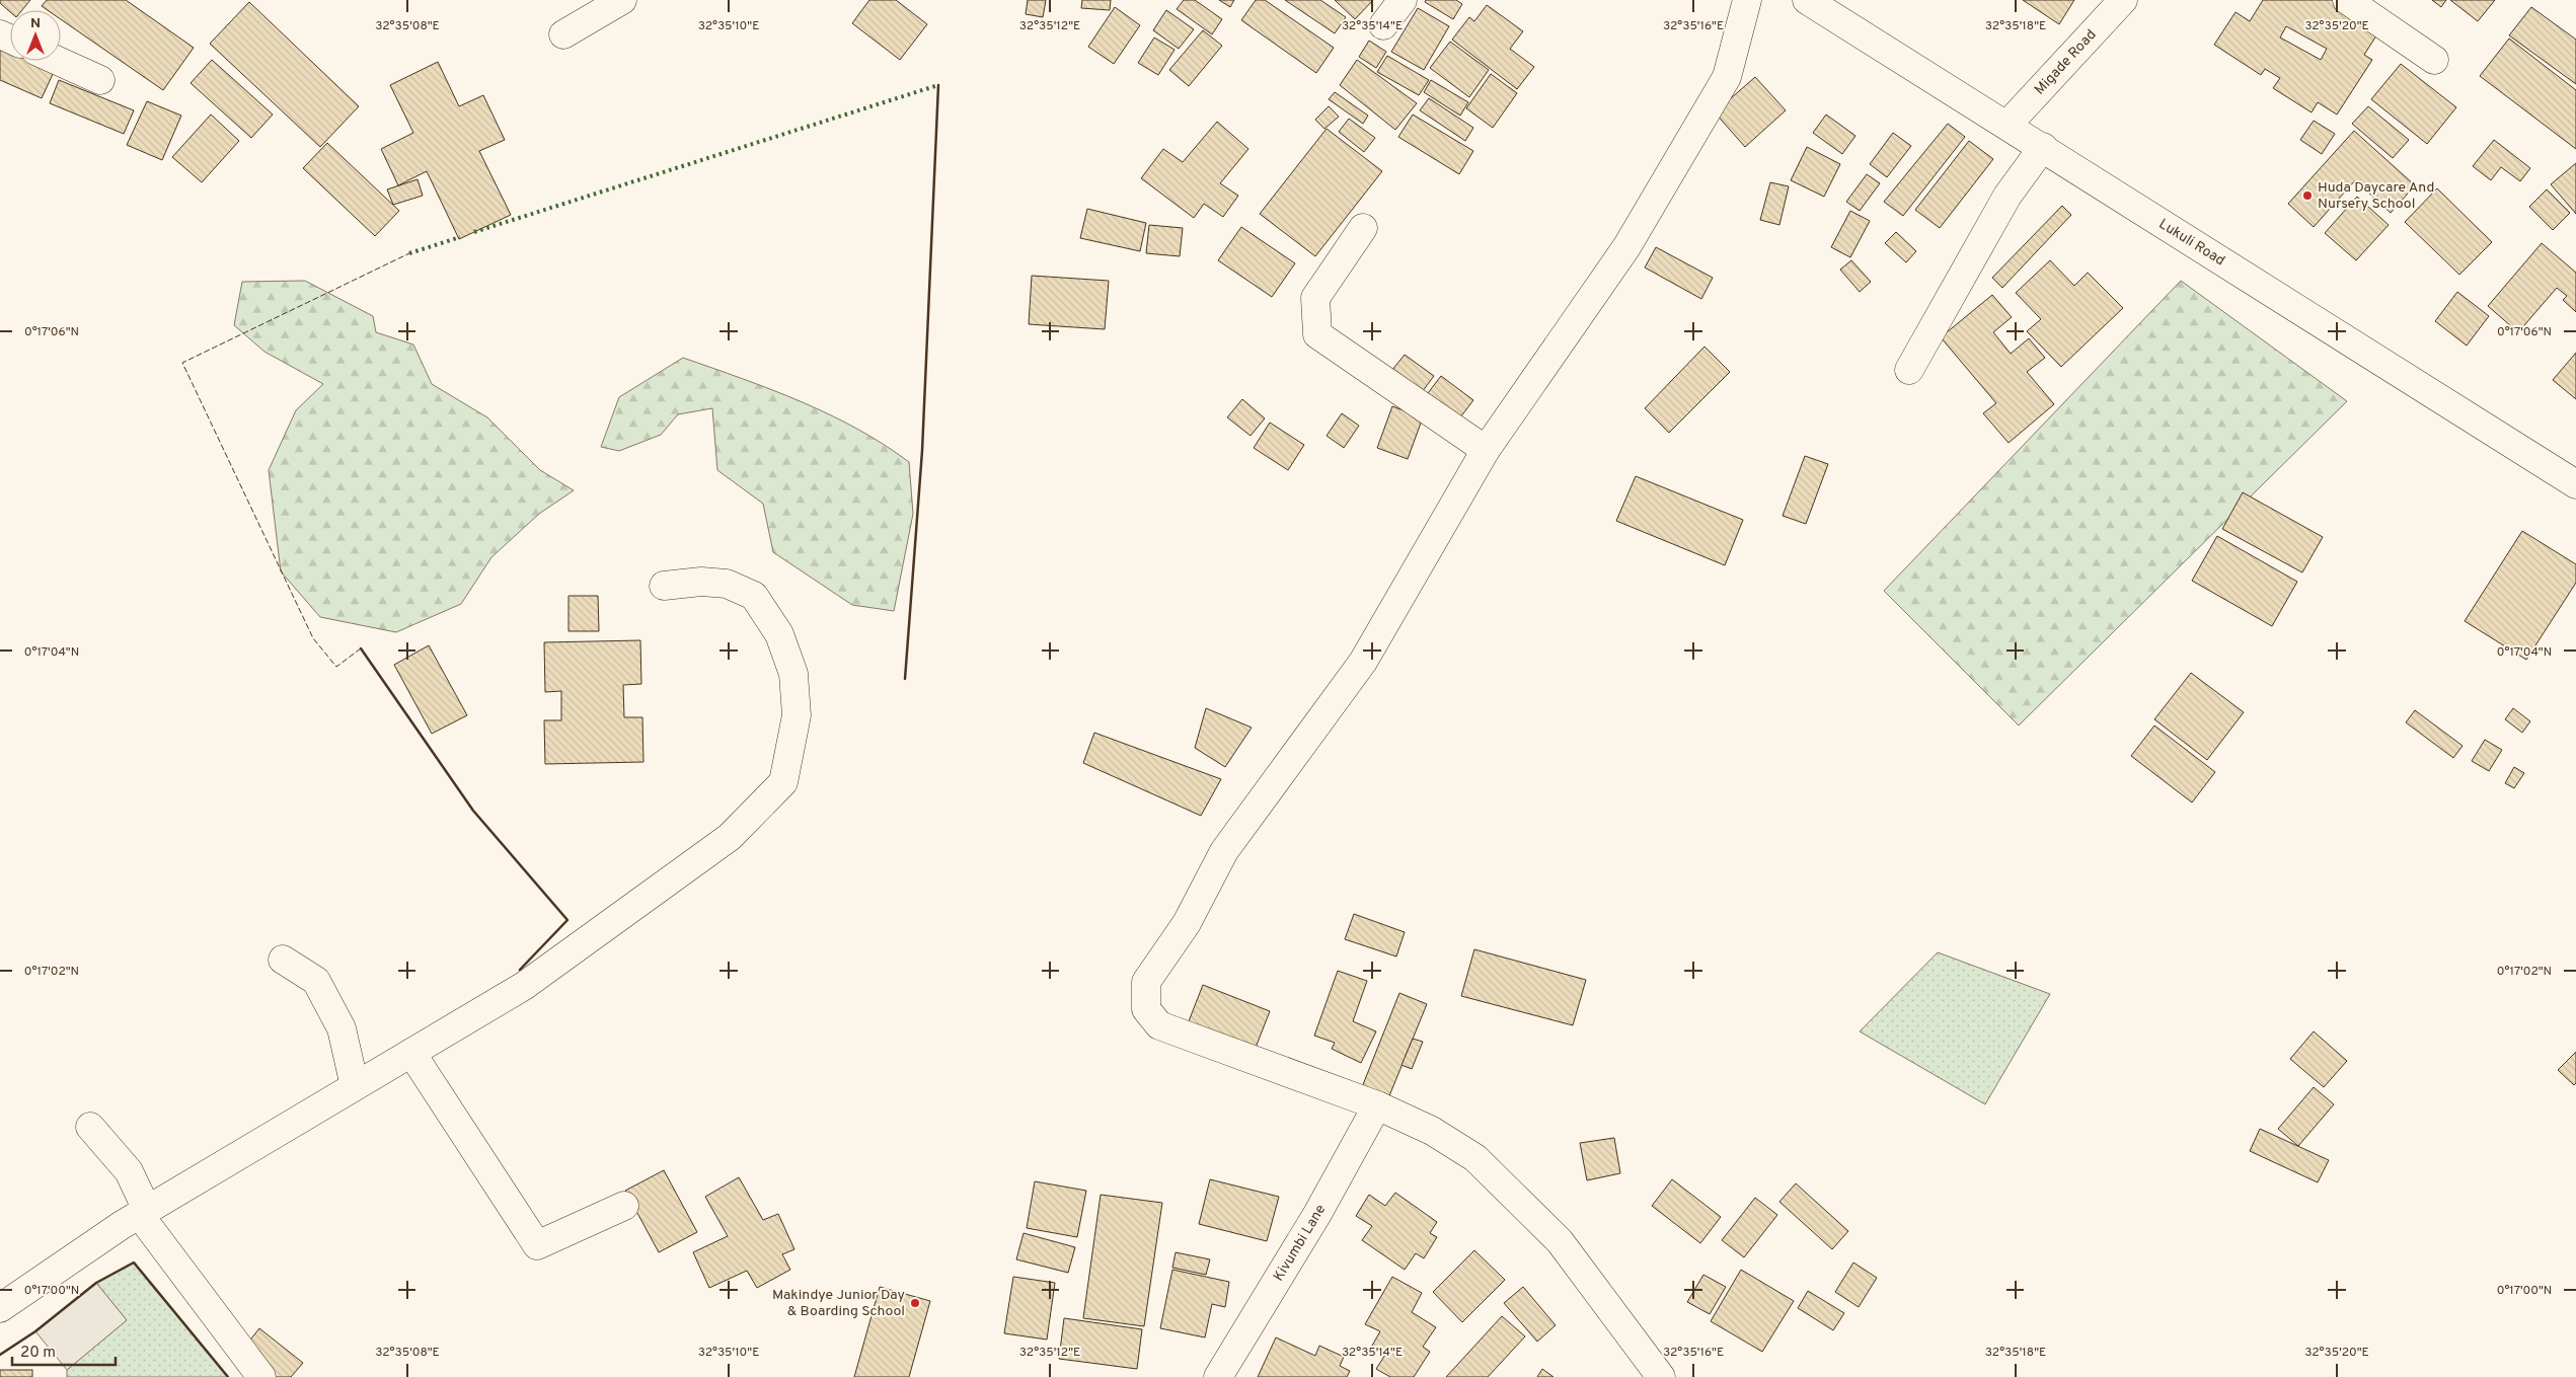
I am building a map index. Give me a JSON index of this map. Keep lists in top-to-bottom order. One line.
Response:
{"streets":{"street":["Migade Road","Lukuli Road","Kivumbi Lane"]},"crossings":[["Migade Road","Lukuli Road"]],"places":["Huda Daycare And Nursery School","Makindye Junior Day & Boarding School"],"scale_bar":"20 m","north":"top","coordinates":["32°35'08\"E","32°35'10\"E","32°35'12\"E","32°35'14\"E","32°35'16\"E","32°35'18\"E","32°35'20\"E","0°17'06\"N","0°17'04\"N","0°17'02\"N","0°17'00\"N"]}
